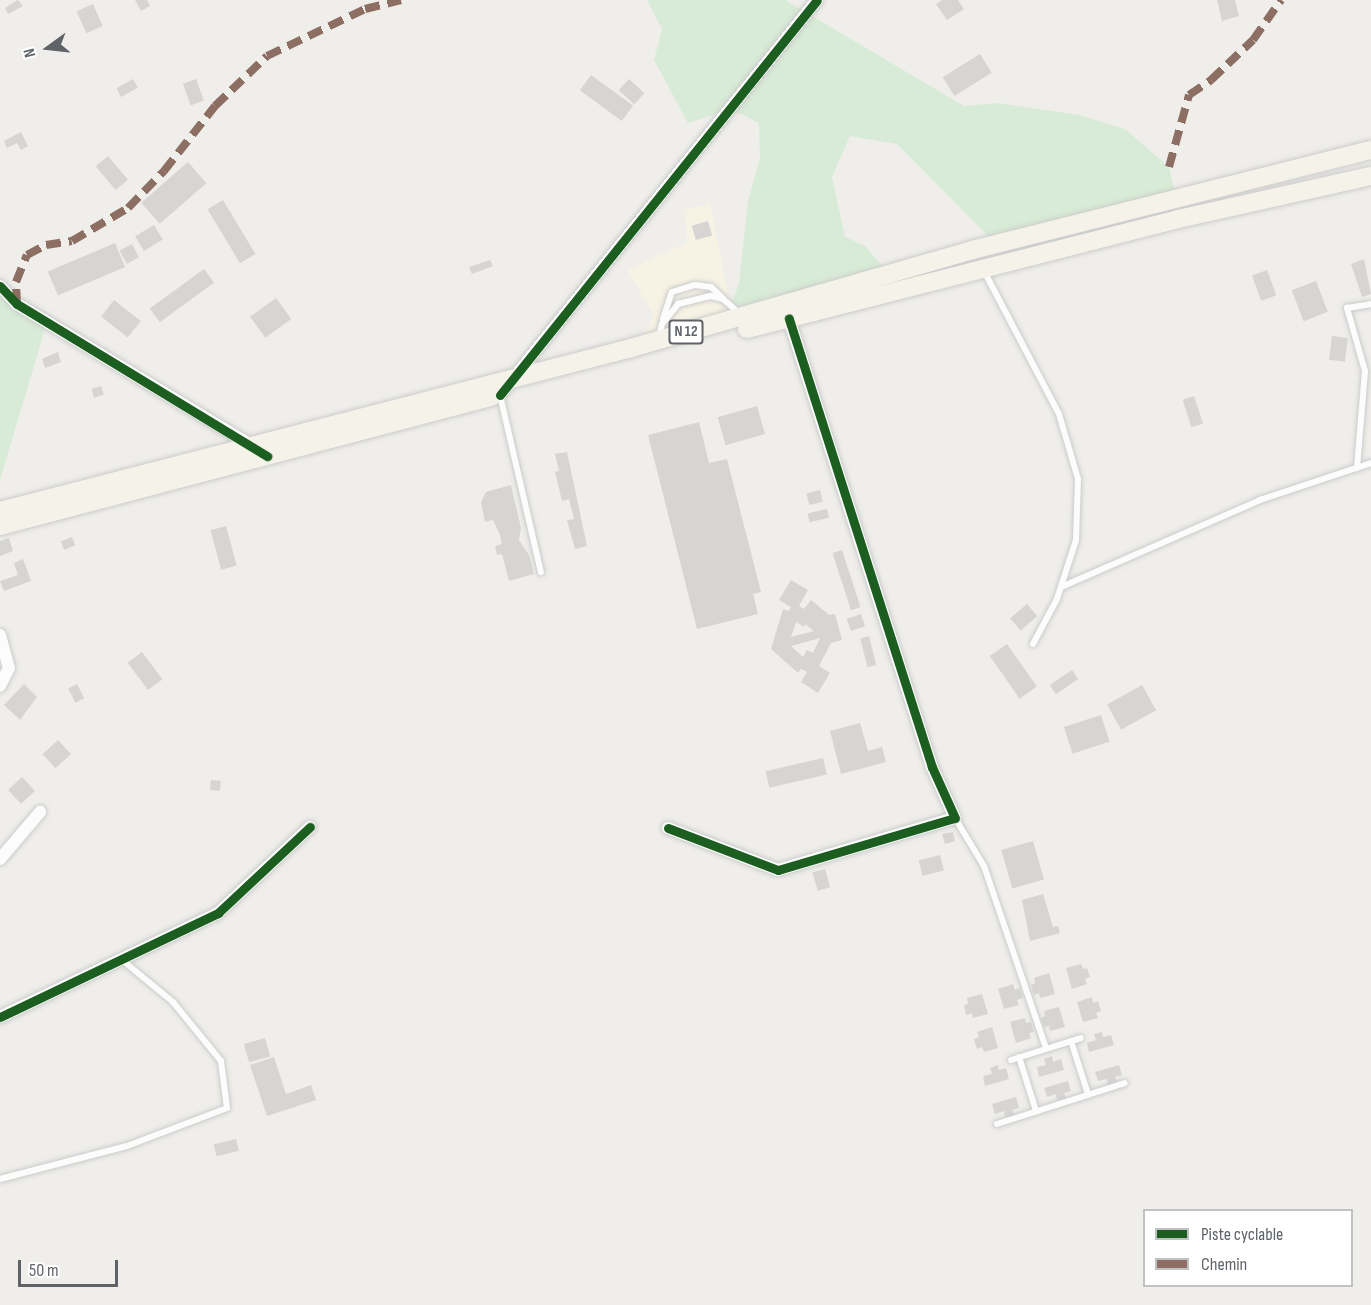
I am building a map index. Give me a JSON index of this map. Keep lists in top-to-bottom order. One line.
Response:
{"streets":{"main road":["N 12"]},"legend":["Piste cyclable","Chemin"],"scale_bar":"50 m","north":"left"}
